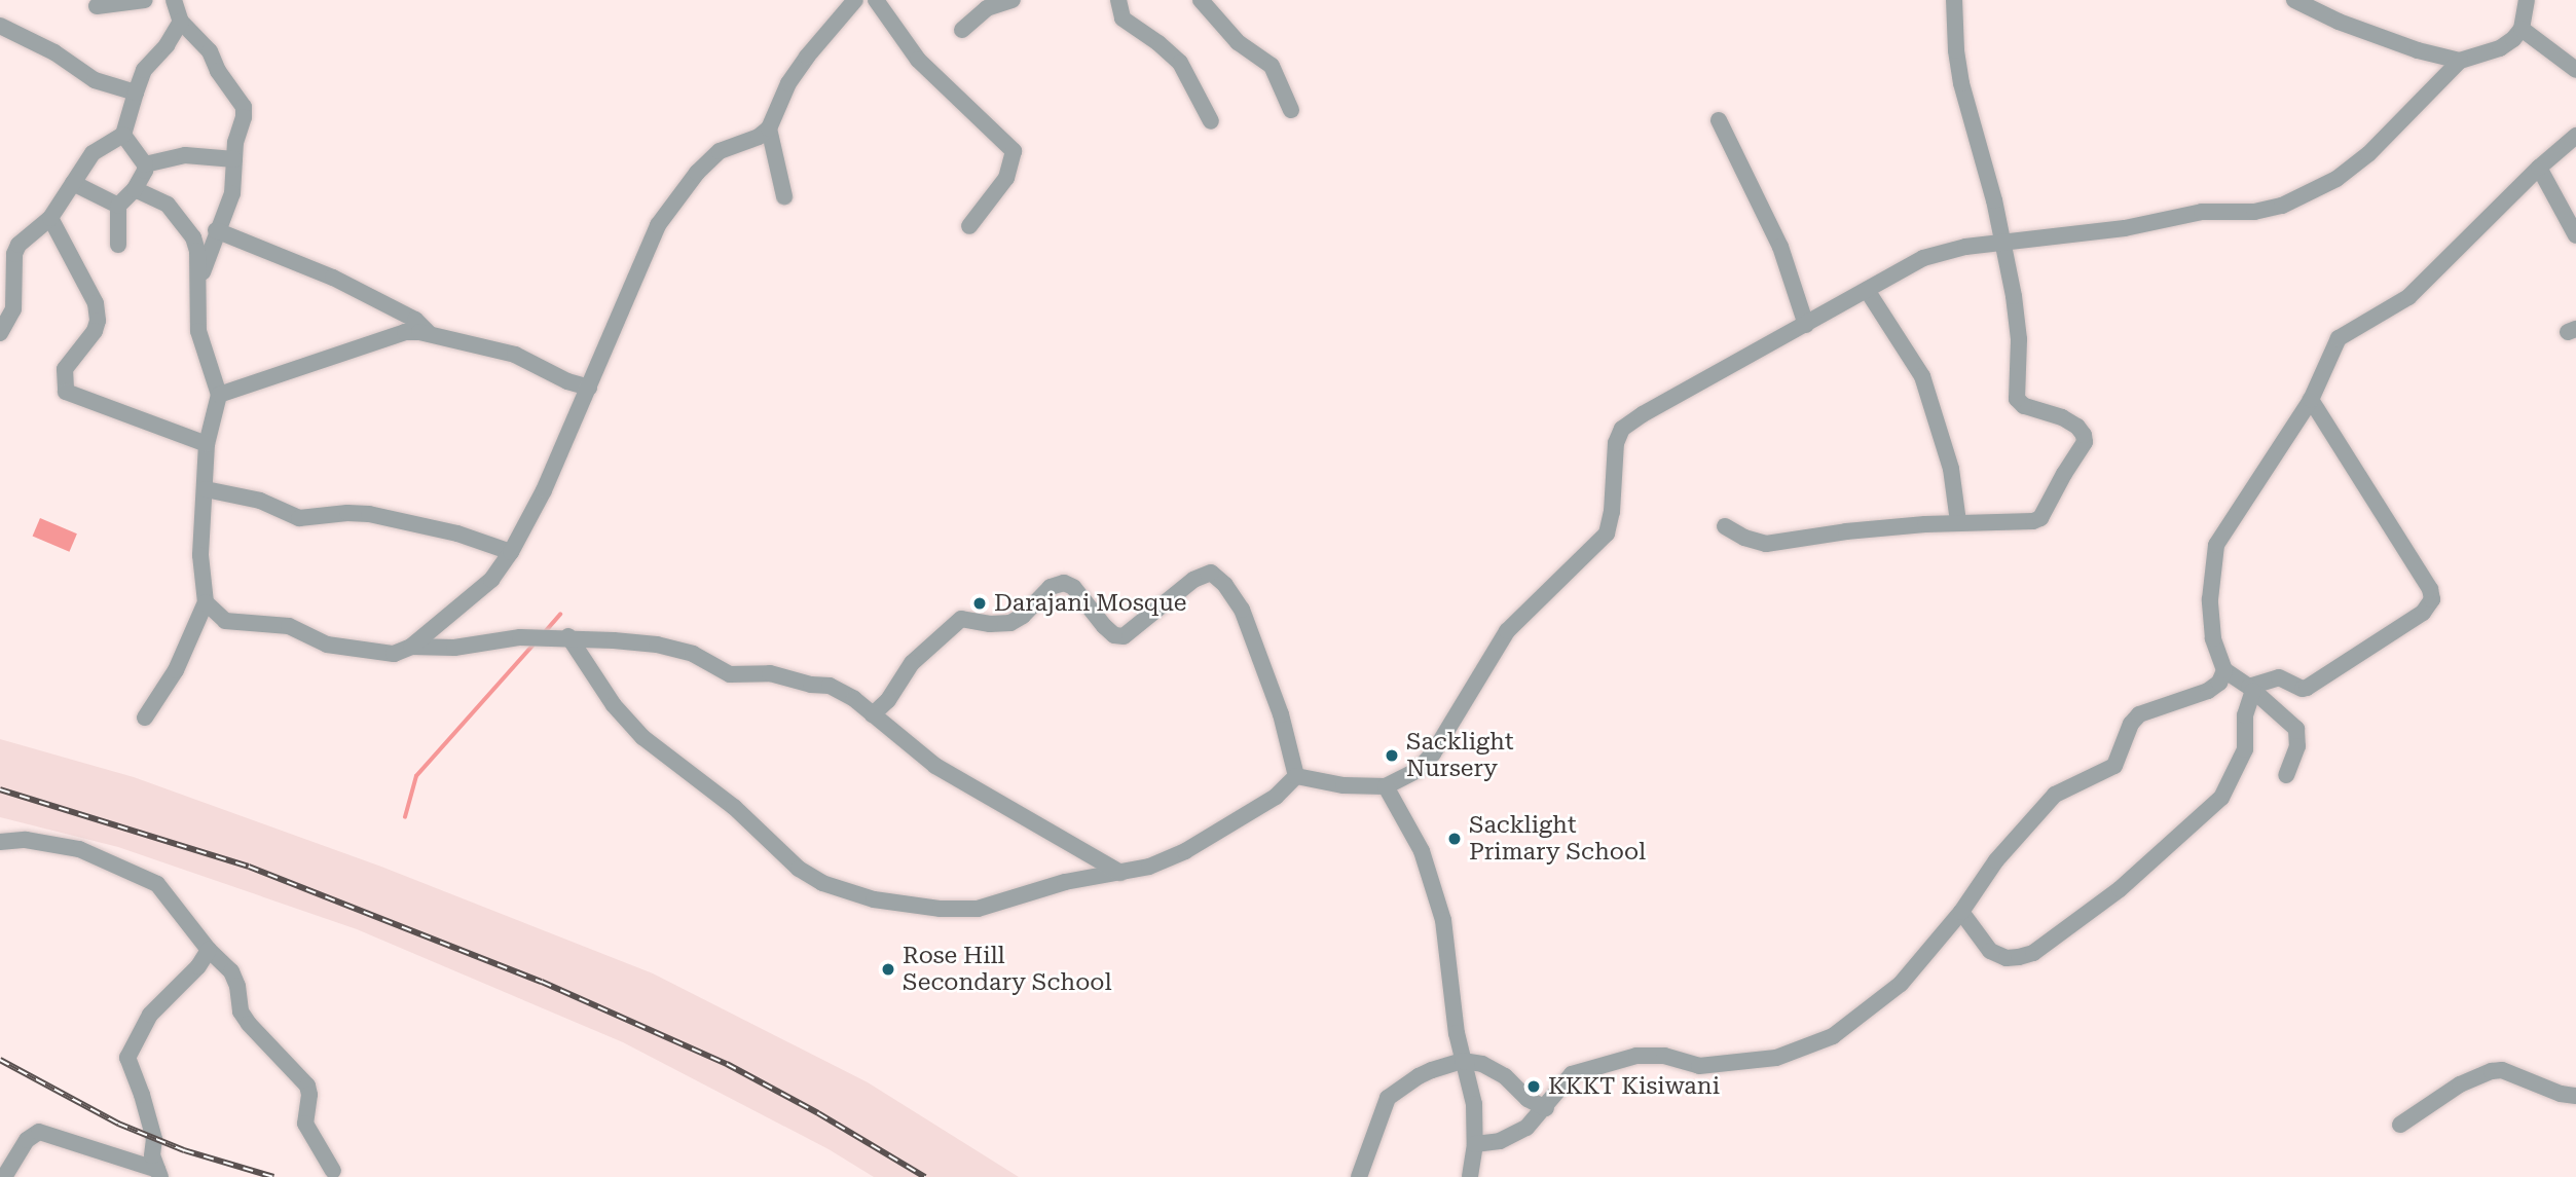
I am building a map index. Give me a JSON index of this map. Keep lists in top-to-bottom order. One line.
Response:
{"places":["Darajani Mosque","Sacklight Nursery","Sacklight Primary School","Rose Hill Secondary School","KKKT Kisiwani"]}
